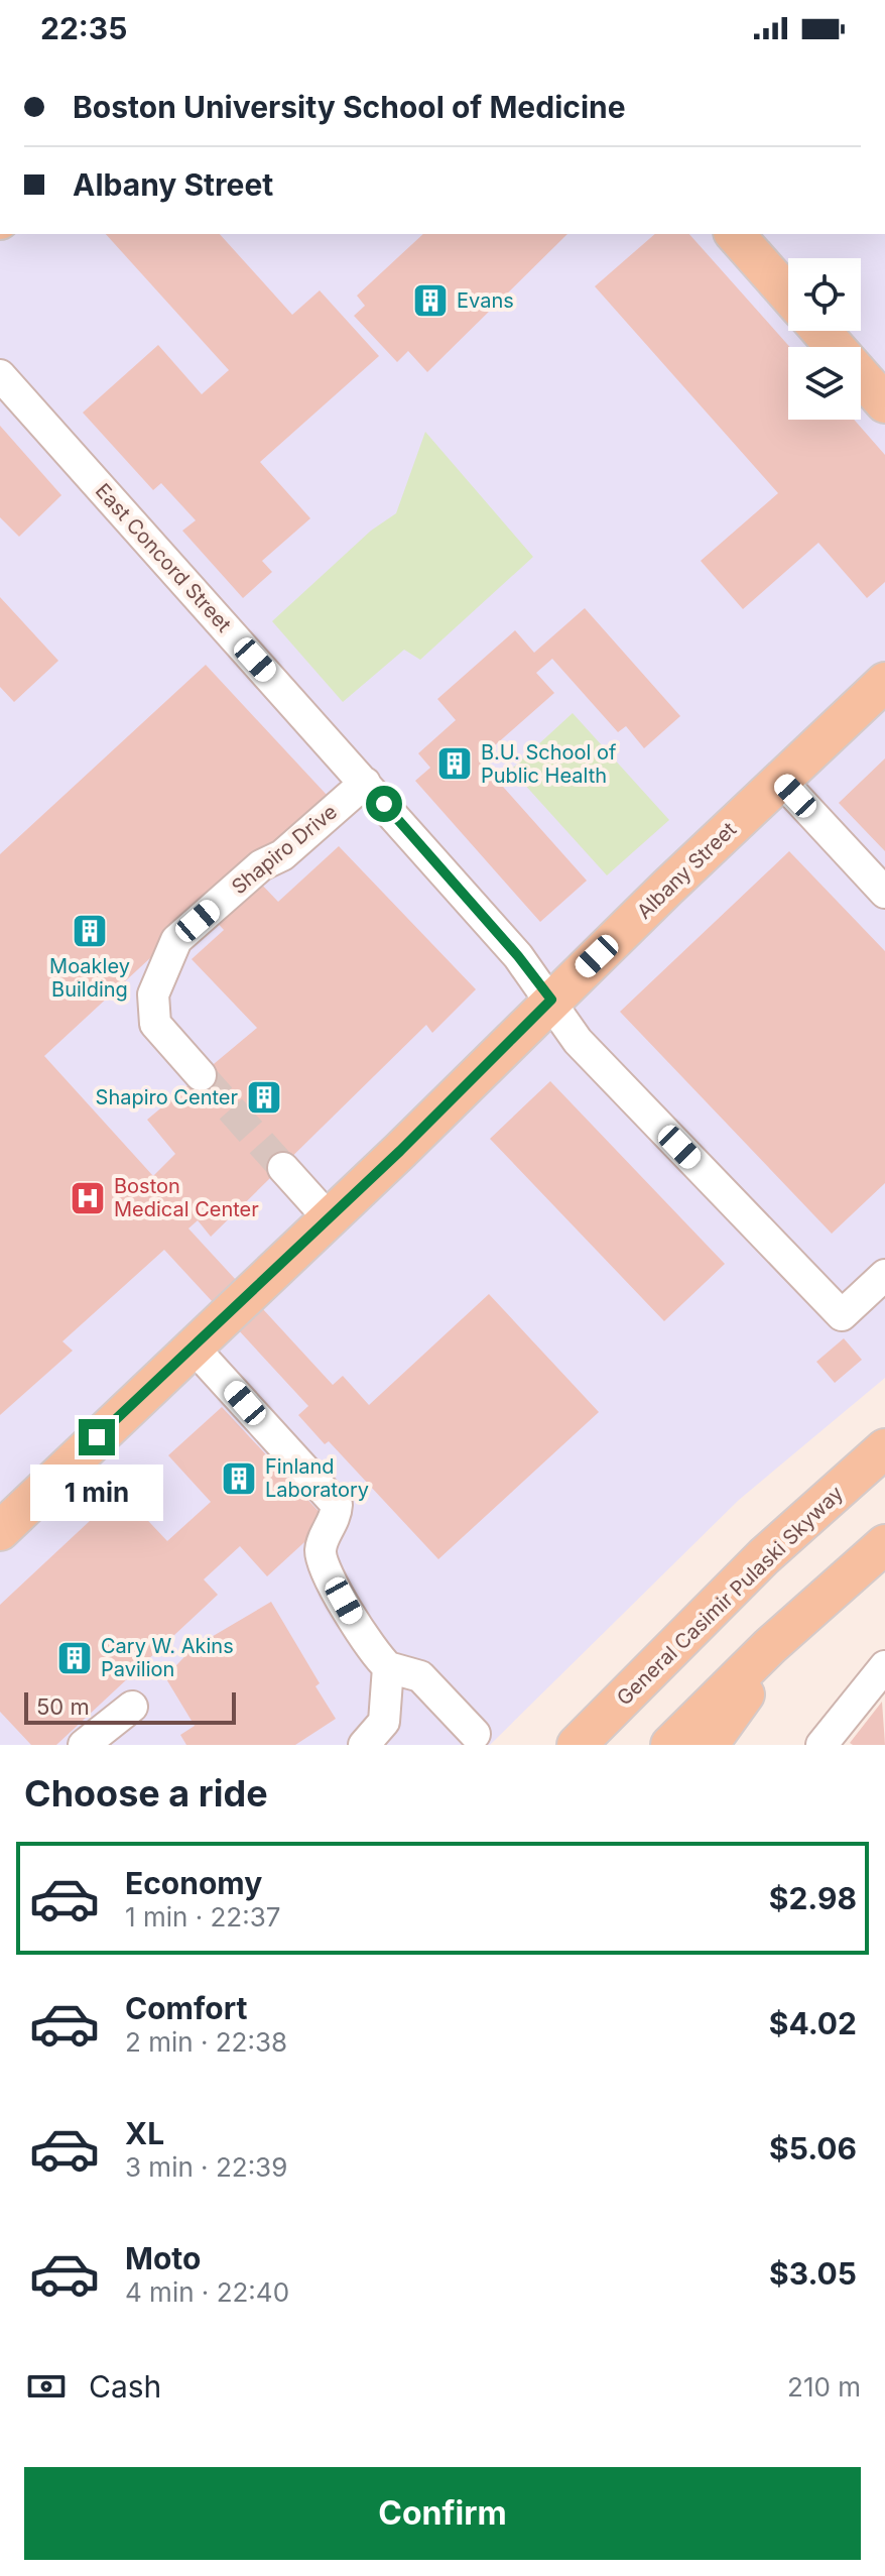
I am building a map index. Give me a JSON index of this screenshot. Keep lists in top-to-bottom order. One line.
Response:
{"streets":{"main road":["Albany Street","General Casimir Pulaski Skyway"],"street":["East Concord Street","Shapiro Drive"]},"crossings":[["East Concord Street","Shapiro Drive"],["East Concord Street","Albany Street"]],"places":{"building":["Evans","B.U. School of Public Health","Moakley Building","Shapiro Center","Finland Laboratory","Cary W. Akins Pavilion"],"hospital":["Boston Medical Center"]},"scale_bar":"50 m","page":{"status":"22:35","banner":["Boston University School of Medicine","Albany Street"],"bubble":"1 min","scale":"50 m","heading":"Choose a ride","list":[{"name":"Economy","note":"1 min · 22:37","value":"$2.98"},{"name":"Comfort","note":"2 min · 22:38","value":"$4.02"},{"name":"XL","note":"3 min · 22:39","value":"$5.06"},{"name":"Moto","note":"4 min · 22:40","value":"$3.05"}],"pay":["Cash","210 m"],"buttons":"Confirm"}}
